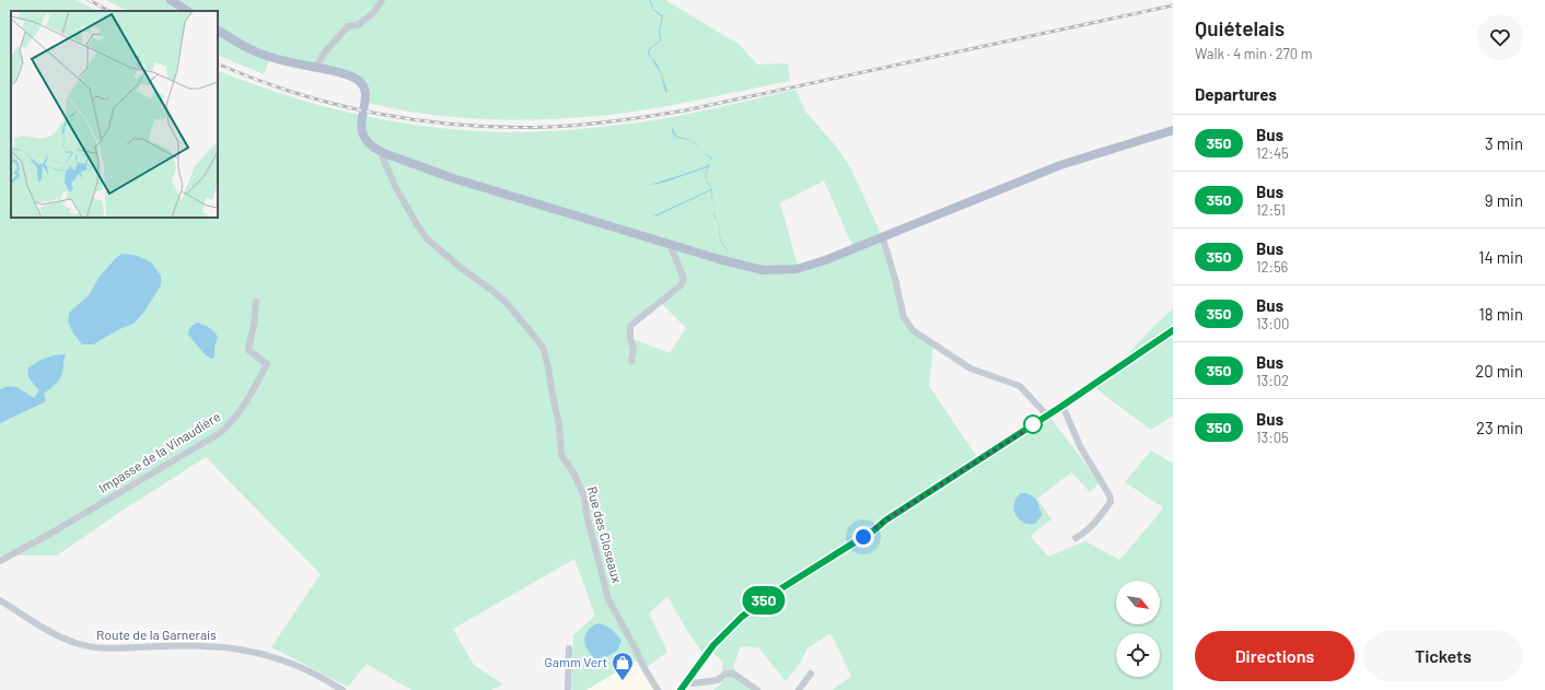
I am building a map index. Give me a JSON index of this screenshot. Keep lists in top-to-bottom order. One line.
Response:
{"streets":{"street":["Impasse de la Vinaudière","Rue des Closeaux","Route de la Garnerais"]},"places":{"shop":["Gamm Vert"]},"lines":["bus line 350"],"north":"bottom right","page":{"on_map":"350","heading":[["Quiételais","Walk · 4 min · 270 m"],"Departures"],"list":[{"mark":"350","name":"Bus","note":"12:45","value":"3 min"},{"mark":"350","name":"Bus","note":"12:51","value":"9 min"},{"mark":"350","name":"Bus","note":"12:56","value":"14 min"},{"mark":"350","name":"Bus","note":"13:00","value":"18 min"},{"mark":"350","name":"Bus","note":"13:02","value":"20 min"},{"mark":"350","name":"Bus","note":"13:05","value":"23 min"}],"buttons":["Directions","Tickets"]}}
